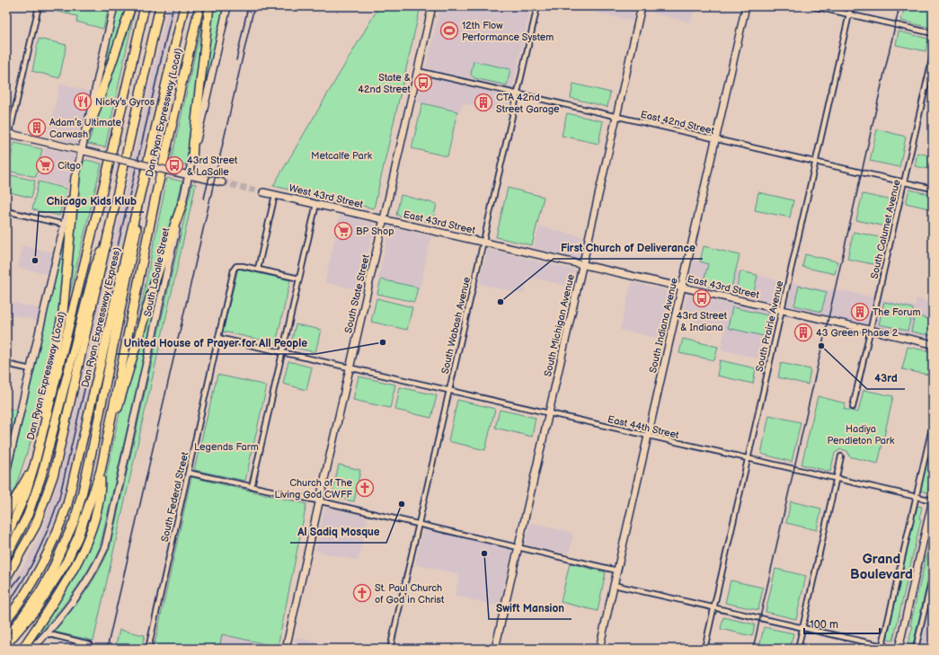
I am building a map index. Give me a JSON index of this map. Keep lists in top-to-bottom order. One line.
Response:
{"streets":{"highway":["Dan Ryan Expressway (Local)","Dan Ryan Expressway (Express)"],"street":["East 42nd Street","West 43rd Street","East 43rd Street","South Calumet Avenue","South LaSalle Street","South State Street","South Wabash Avenue","South Michigan Avenue","South Indiana Avenue","South Prairie Avenue","East 44th Street","South Federal Street"]},"crossings":[["East 42nd Street","South Calumet Avenue"],["East 42nd Street","South State Street"],["East 42nd Street","South Wabash Avenue"],["East 42nd Street","South Michigan Avenue"],["East 42nd Street","South Indiana Avenue"],["East 42nd Street","South Prairie Avenue"],["West 43rd Street","East 43rd Street"],["West 43rd Street","South State Street"],["East 43rd Street","South Calumet Avenue"],["East 43rd Street","South State Street"],["East 43rd Street","South Wabash Avenue"],["East 43rd Street","South Michigan Avenue"],["East 43rd Street","South Indiana Avenue"],["East 43rd Street","South Prairie Avenue"],["South State Street","East 44th Street"],["South Wabash Avenue","East 44th Street"],["South Michigan Avenue","East 44th Street"],["South Indiana Avenue","East 44th Street"],["South Prairie Avenue","East 44th Street"],["East 44th Street","South Federal Street"]],"districts":["Grand Boulevard"],"parks":["Metcalfe Park","Hadiya Pendleton Park","Legends Farm"],"places":{"sports":["12th Flow Performance System"],"bus stop":["State & 42nd Street","43rd Street & LaSalle","43rd Street & Indiana"],"restaurant":["Nicky's Gyros"],"building":["CTA 42nd Street Garage","Adam’s Ultimate Carwash","The Forum","43 Green Phase 2"],"supermarket":["Citgo","BP Shop"],"other":["Chicago Kids Klub","First Church of Deliverance","United House of Prayer for All People","43rd","Al Sadiq Mosque","Swift Mansion"],"church":["Church of The Living God CWFF","St. Paul Church of God in Christ"]},"scale_bar":"100 m"}
